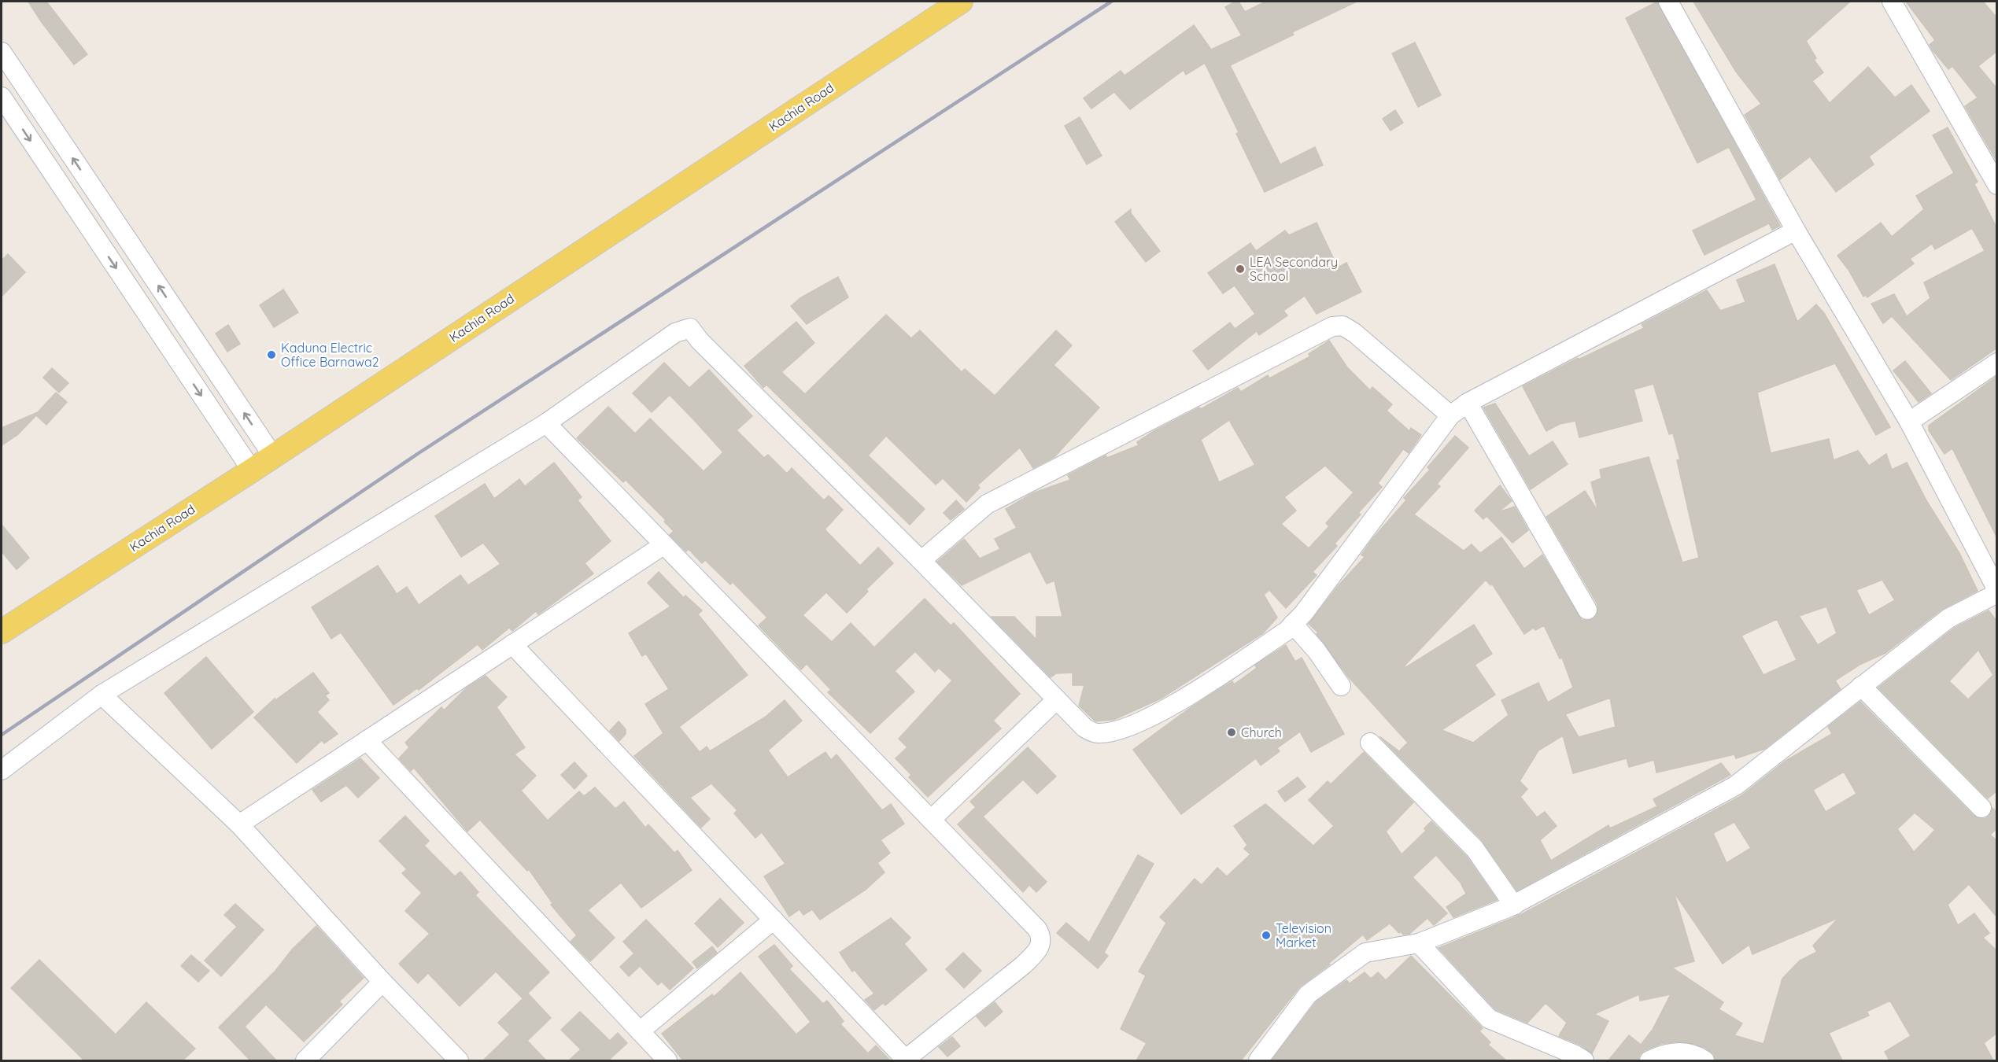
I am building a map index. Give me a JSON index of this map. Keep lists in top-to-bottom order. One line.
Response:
{"streets":{"main road":["Kachia Road"]},"places":["LEA Secondary School","Kaduna Electric Office Barnawa2","Church","Television Market"]}
